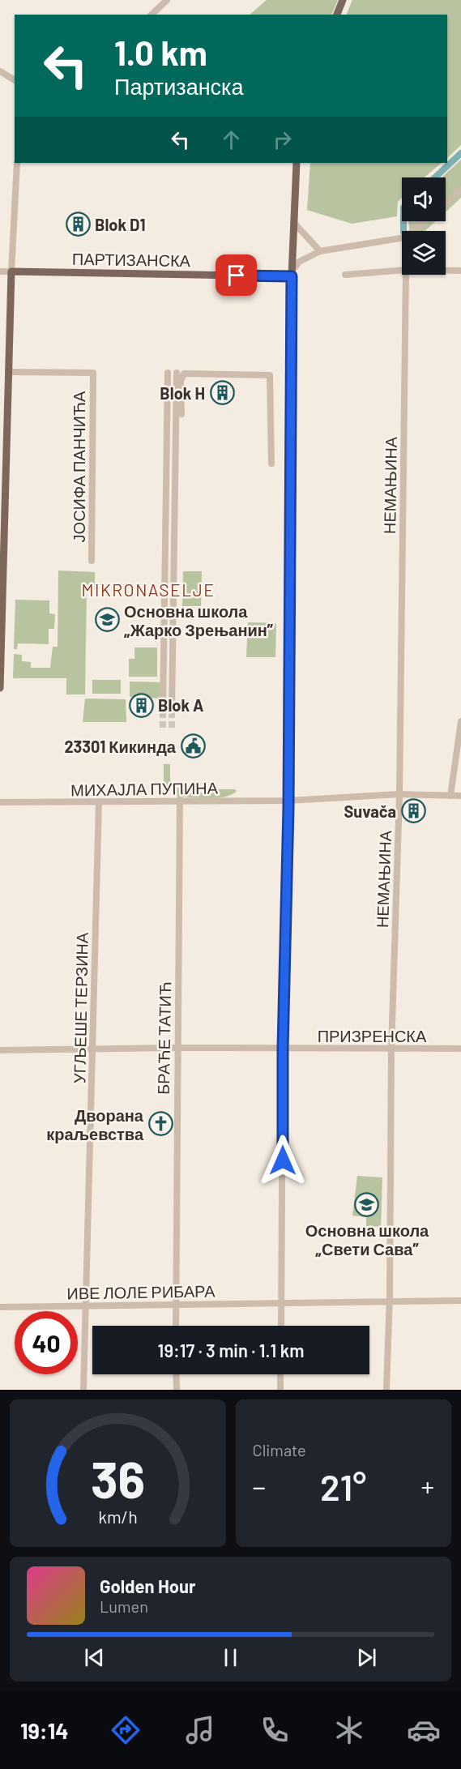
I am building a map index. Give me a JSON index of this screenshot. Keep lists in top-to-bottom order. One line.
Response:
{"streets":{"main road":["ПАРТИЗАНСКА"],"street":["ЈОСИФА ПАНЧИЋА","НЕМАЊИНА","МИХАЈЛА ПУПИНА","УГЉЕШЕ ТЕРЗИНА","ПРИЗРЕНСКА","БРАЋЕ ТАТИЋ","ИВЕ ЛОЛЕ РИБАРА"]},"crossings":[["НЕМАЊИНА","МИХАЈЛА ПУПИНА"],["НЕМАЊИНА","ПРИЗРЕНСКА"],["НЕМАЊИНА","ИВЕ ЛОЛЕ РИБАРА"],["МИХАЈЛА ПУПИНА","УГЉЕШЕ ТЕРЗИНА"],["МИХАЈЛА ПУПИНА","БРАЋЕ ТАТИЋ"],["УГЉЕШЕ ТЕРЗИНА","ПРИЗРЕНСКА"],["УГЉЕШЕ ТЕРЗИНА","ИВЕ ЛОЛЕ РИБАРА"],["ПРИЗРЕНСКА","БРАЋЕ ТАТИЋ"],["БРАЋЕ ТАТИЋ","ИВЕ ЛОЛЕ РИБАРА"]],"districts":["MIKRONASELJE"],"places":{"building":["Blok D1","Blok H","Blok A","Suvača"],"school or university":["Основна школа „Жарко Зрењанин”","Основна школа „Свети Сава”"],"public building":["23301 Кикинда"],"church":["Дворана краљевства"]},"page":{"turn":["1.0 km","Партизанска"],"limit":"40","trip":"19:17 · 3 min · 1.1 km","tile":"Climate","heat":["−","21°","+"],"song":["Golden Hour","Lumen"],"tabs":"19:14","gauge":["36","km/h"]}}
